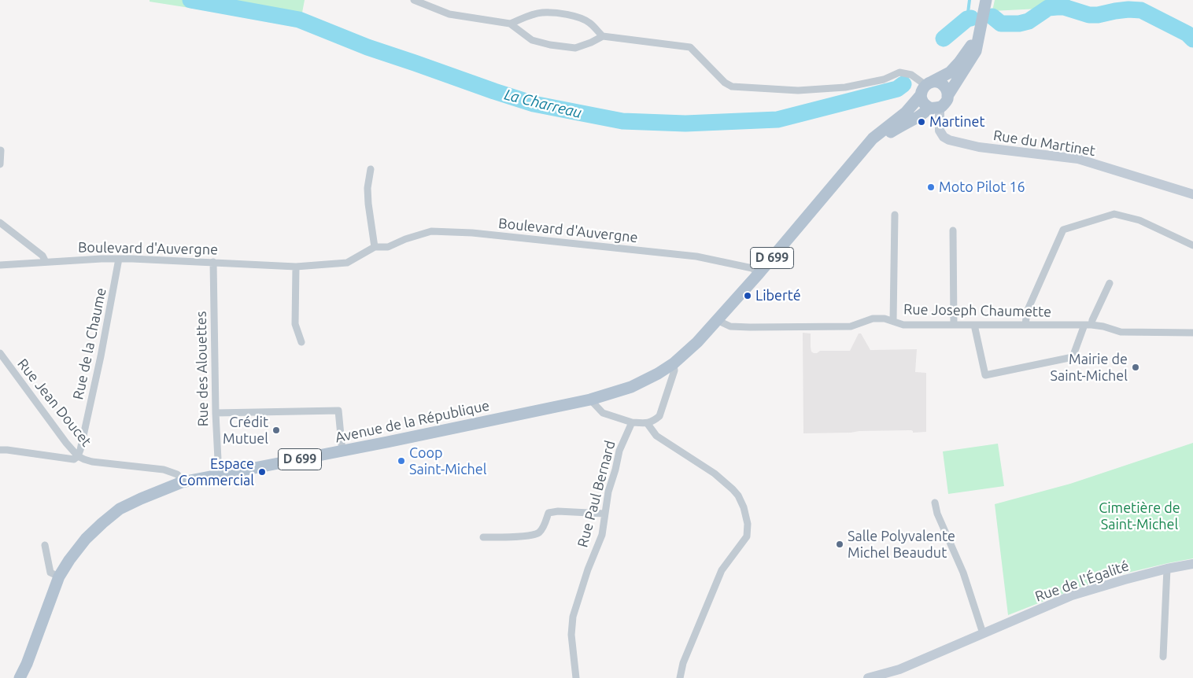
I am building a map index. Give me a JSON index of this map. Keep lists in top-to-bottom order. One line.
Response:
{"streets":{"main road":["D 699","Avenue de la République"],"street":["Rue du Martinet","Boulevard d'Auvergne","Rue Joseph Chaumette","Rue de la Chaume","Rue des Alouettes","Rue Jean Doucet","Rue Paul Bernard","Rue de l'Égalité"]},"crossings":[["Rue du Martinet","D 699"],["Boulevard d'Auvergne","D 699"],["Boulevard d'Auvergne","Rue de la Chaume"],["Boulevard d'Auvergne","Rue des Alouettes"],["D 699","Rue Joseph Chaumette"],["D 699","Avenue de la République"],["Rue de la Chaume","Rue Jean Doucet"],["Rue des Alouettes","Avenue de la République"],["Rue Jean Doucet","Avenue de la République"]],"water":["La Charreau"],"parks":["Cimetière de Saint-Michel"],"places":["Martinet","Moto Pilot 16","Liberté","Mairie de Saint-Michel","Crédit Mutuel","Coop Saint-Michel","Espace Commercial","Salle Polyvalente Michel Beaudut"]}
